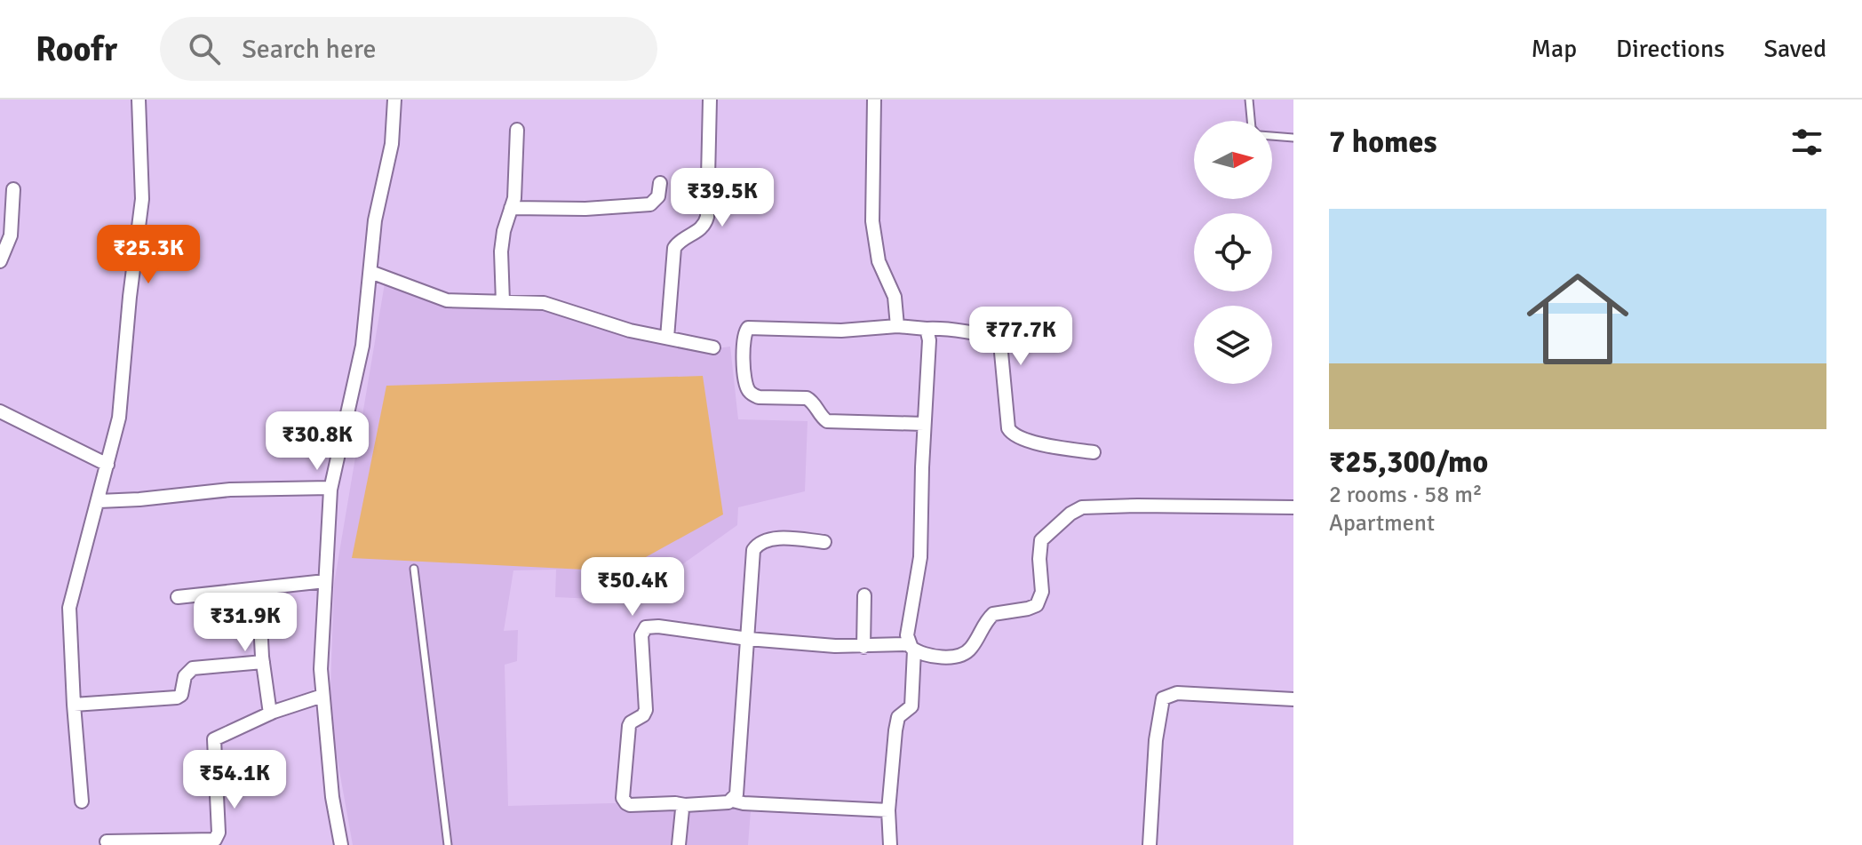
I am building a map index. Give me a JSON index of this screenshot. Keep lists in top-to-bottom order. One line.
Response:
{"north":"right","page":{"header":"Roofr","search":"Search here","nav":["Map","Directions","Saved"],"heading":"7 homes","price":["₹39.5K","₹25.3K","₹77.7K","₹30.8K","₹50.4K","₹31.9K","₹54.1K"],"list":[{"name":"₹25,300/mo","note":"2 rooms · 58 m² · Apartment"}]}}
